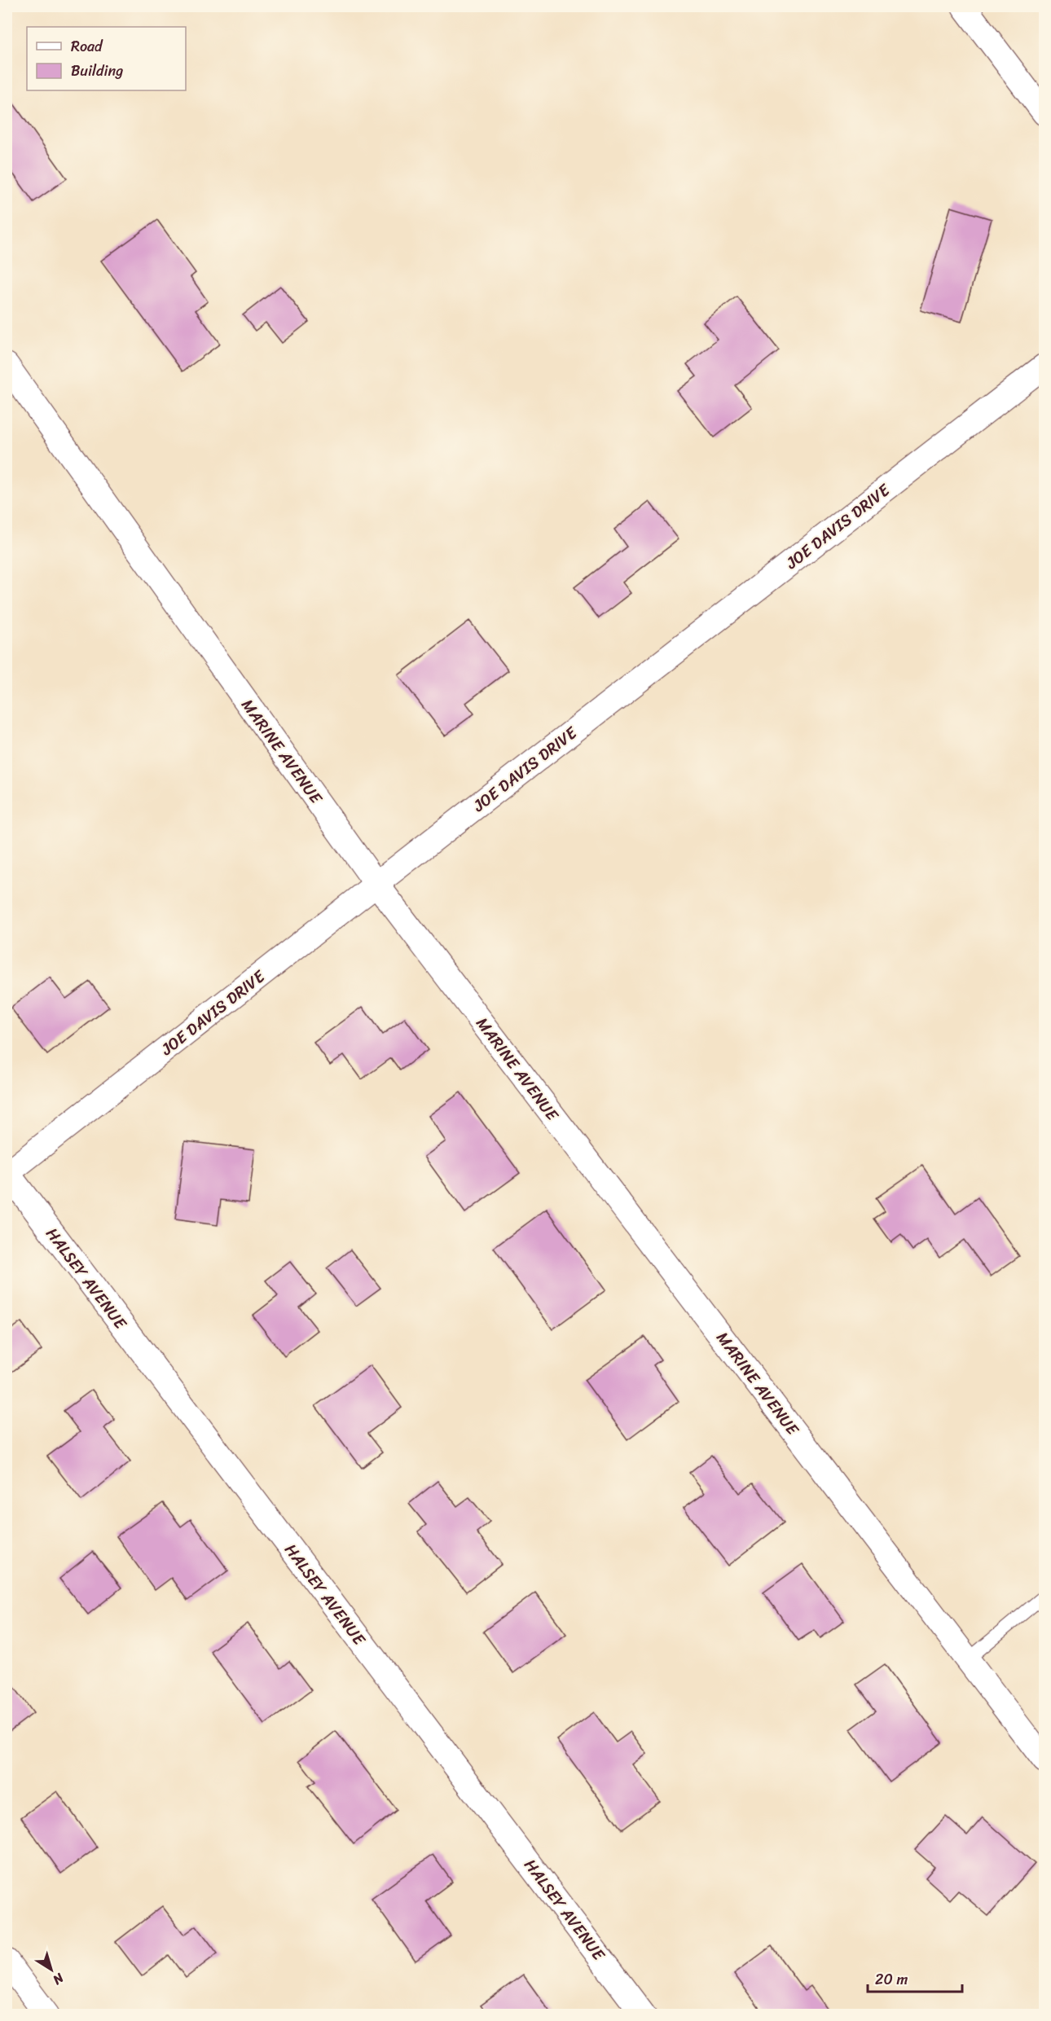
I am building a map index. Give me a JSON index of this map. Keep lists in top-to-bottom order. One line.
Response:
{"streets":{"street":["JOE DAVIS DRIVE","MARINE AVENUE","HALSEY AVENUE"]},"crossings":[["JOE DAVIS DRIVE","MARINE AVENUE"],["JOE DAVIS DRIVE","HALSEY AVENUE"]],"legend":["Road","Building"],"scale_bar":"20 m","north":"bottom right"}
